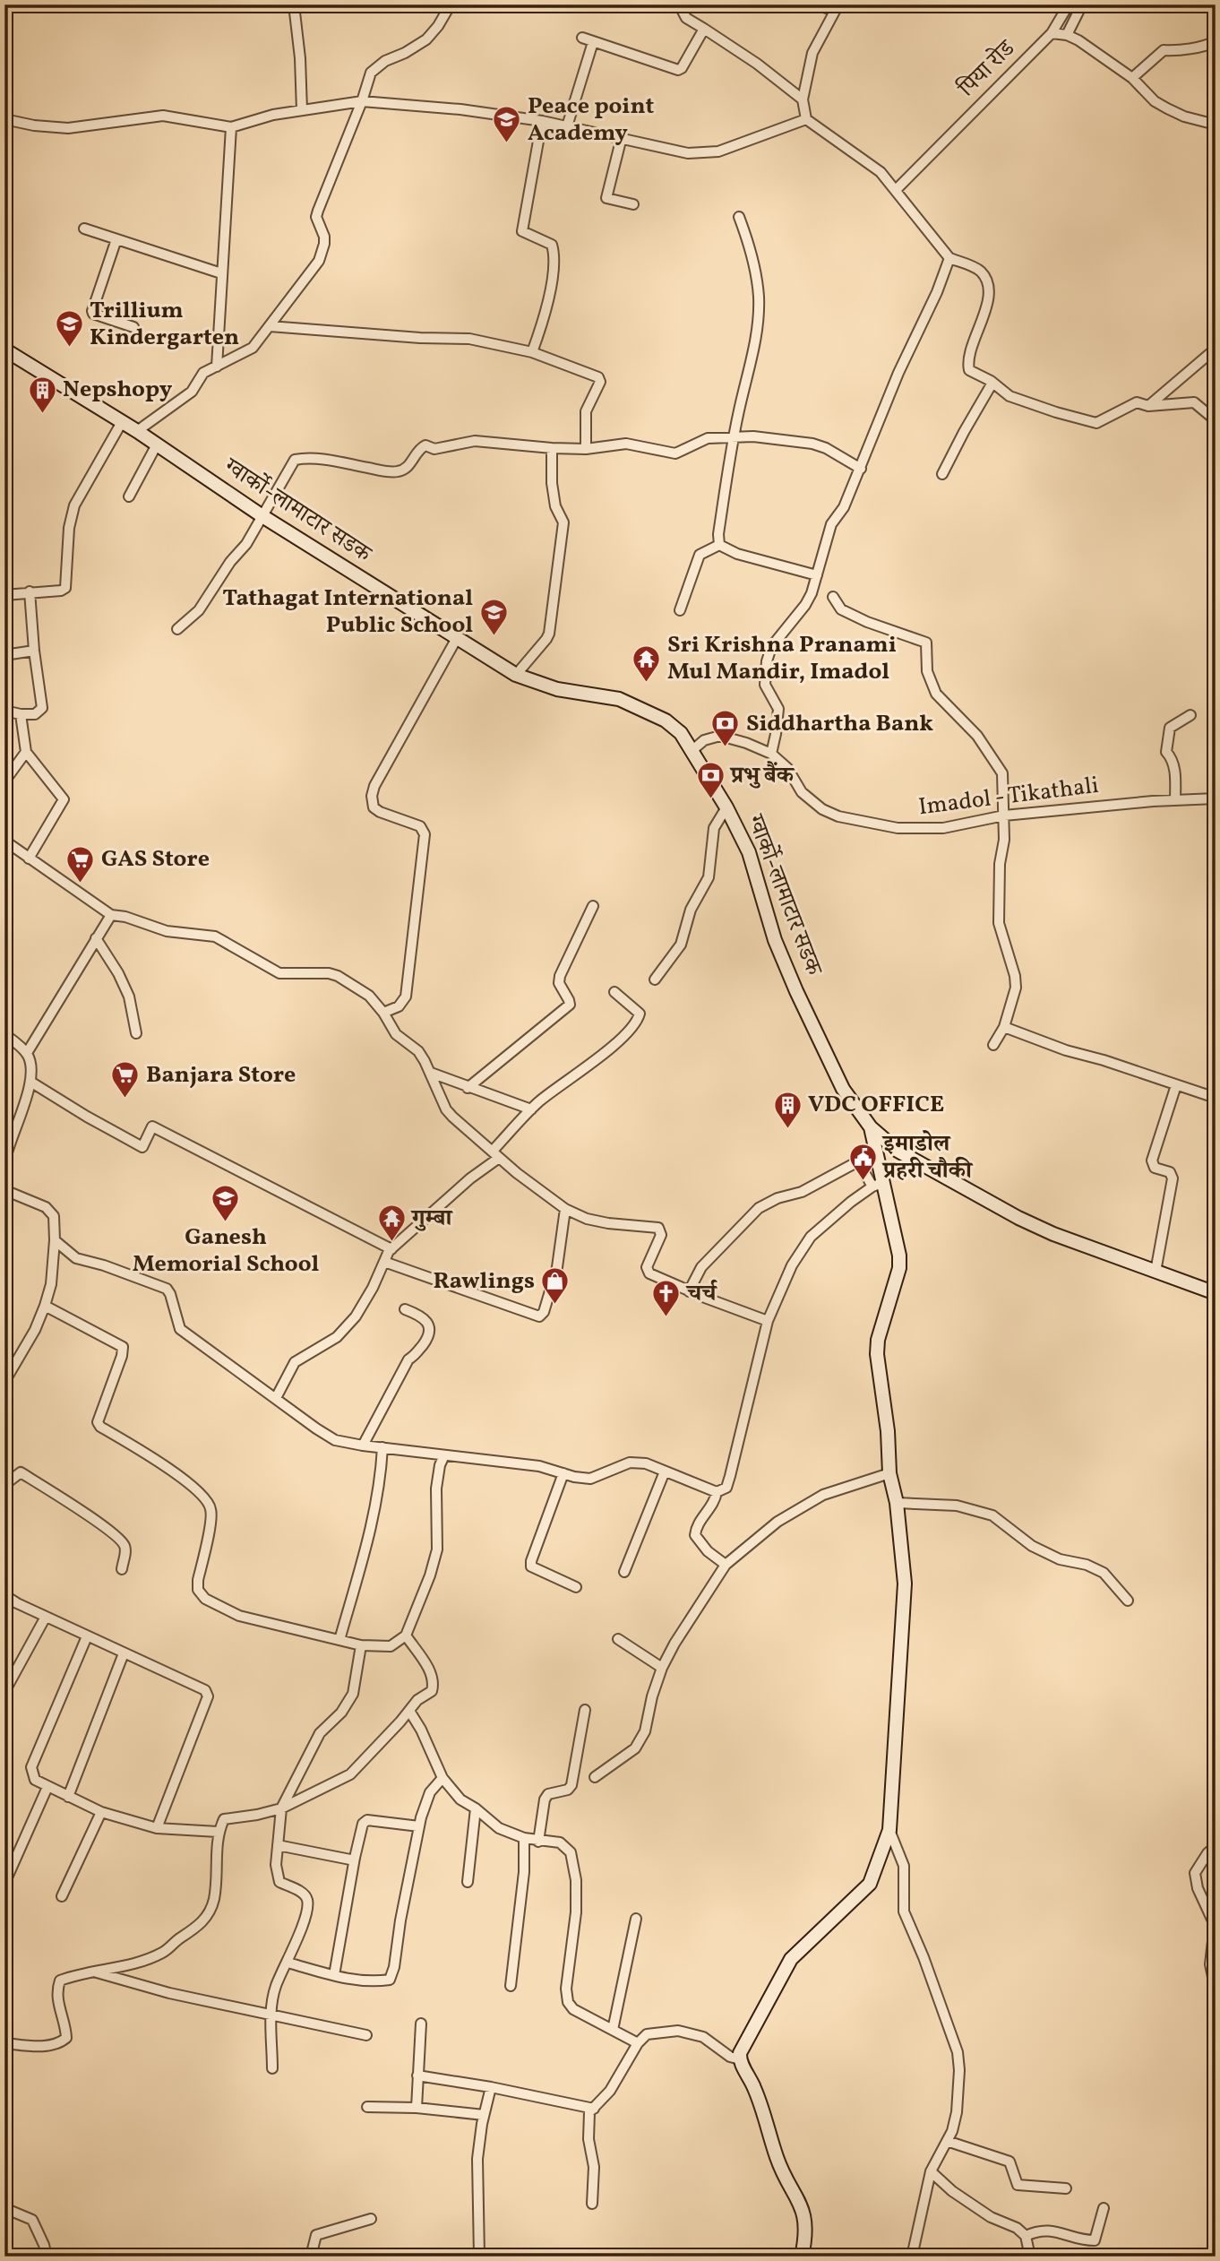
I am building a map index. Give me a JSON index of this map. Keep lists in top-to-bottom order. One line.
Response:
{"streets":{"main road":["ग्वार्को-लामाटार सडक"],"street":["पिया रोड","Imadol - Tikathali"]},"crossings":[["ग्वार्को-लामाटार सडक","Imadol - Tikathali"]],"places":{"school or university":["Peace point Academy","Trillium Kindergarten","Tathagat International Public School","Ganesh Memorial School"],"building":["Nepshopy","VDC OFFICE"],"temple":["Sri Krishna Pranami Mul Mandir, Imadol","गुम्बा"],"bank":["Siddhartha Bank","प्रभु बैंक"],"supermarket":["GAS Store","Banjara Store"],"public building":["इमाडोल प्रहरी चौकी"],"shop":["Rawlings"],"church":["चर्च"]}}
